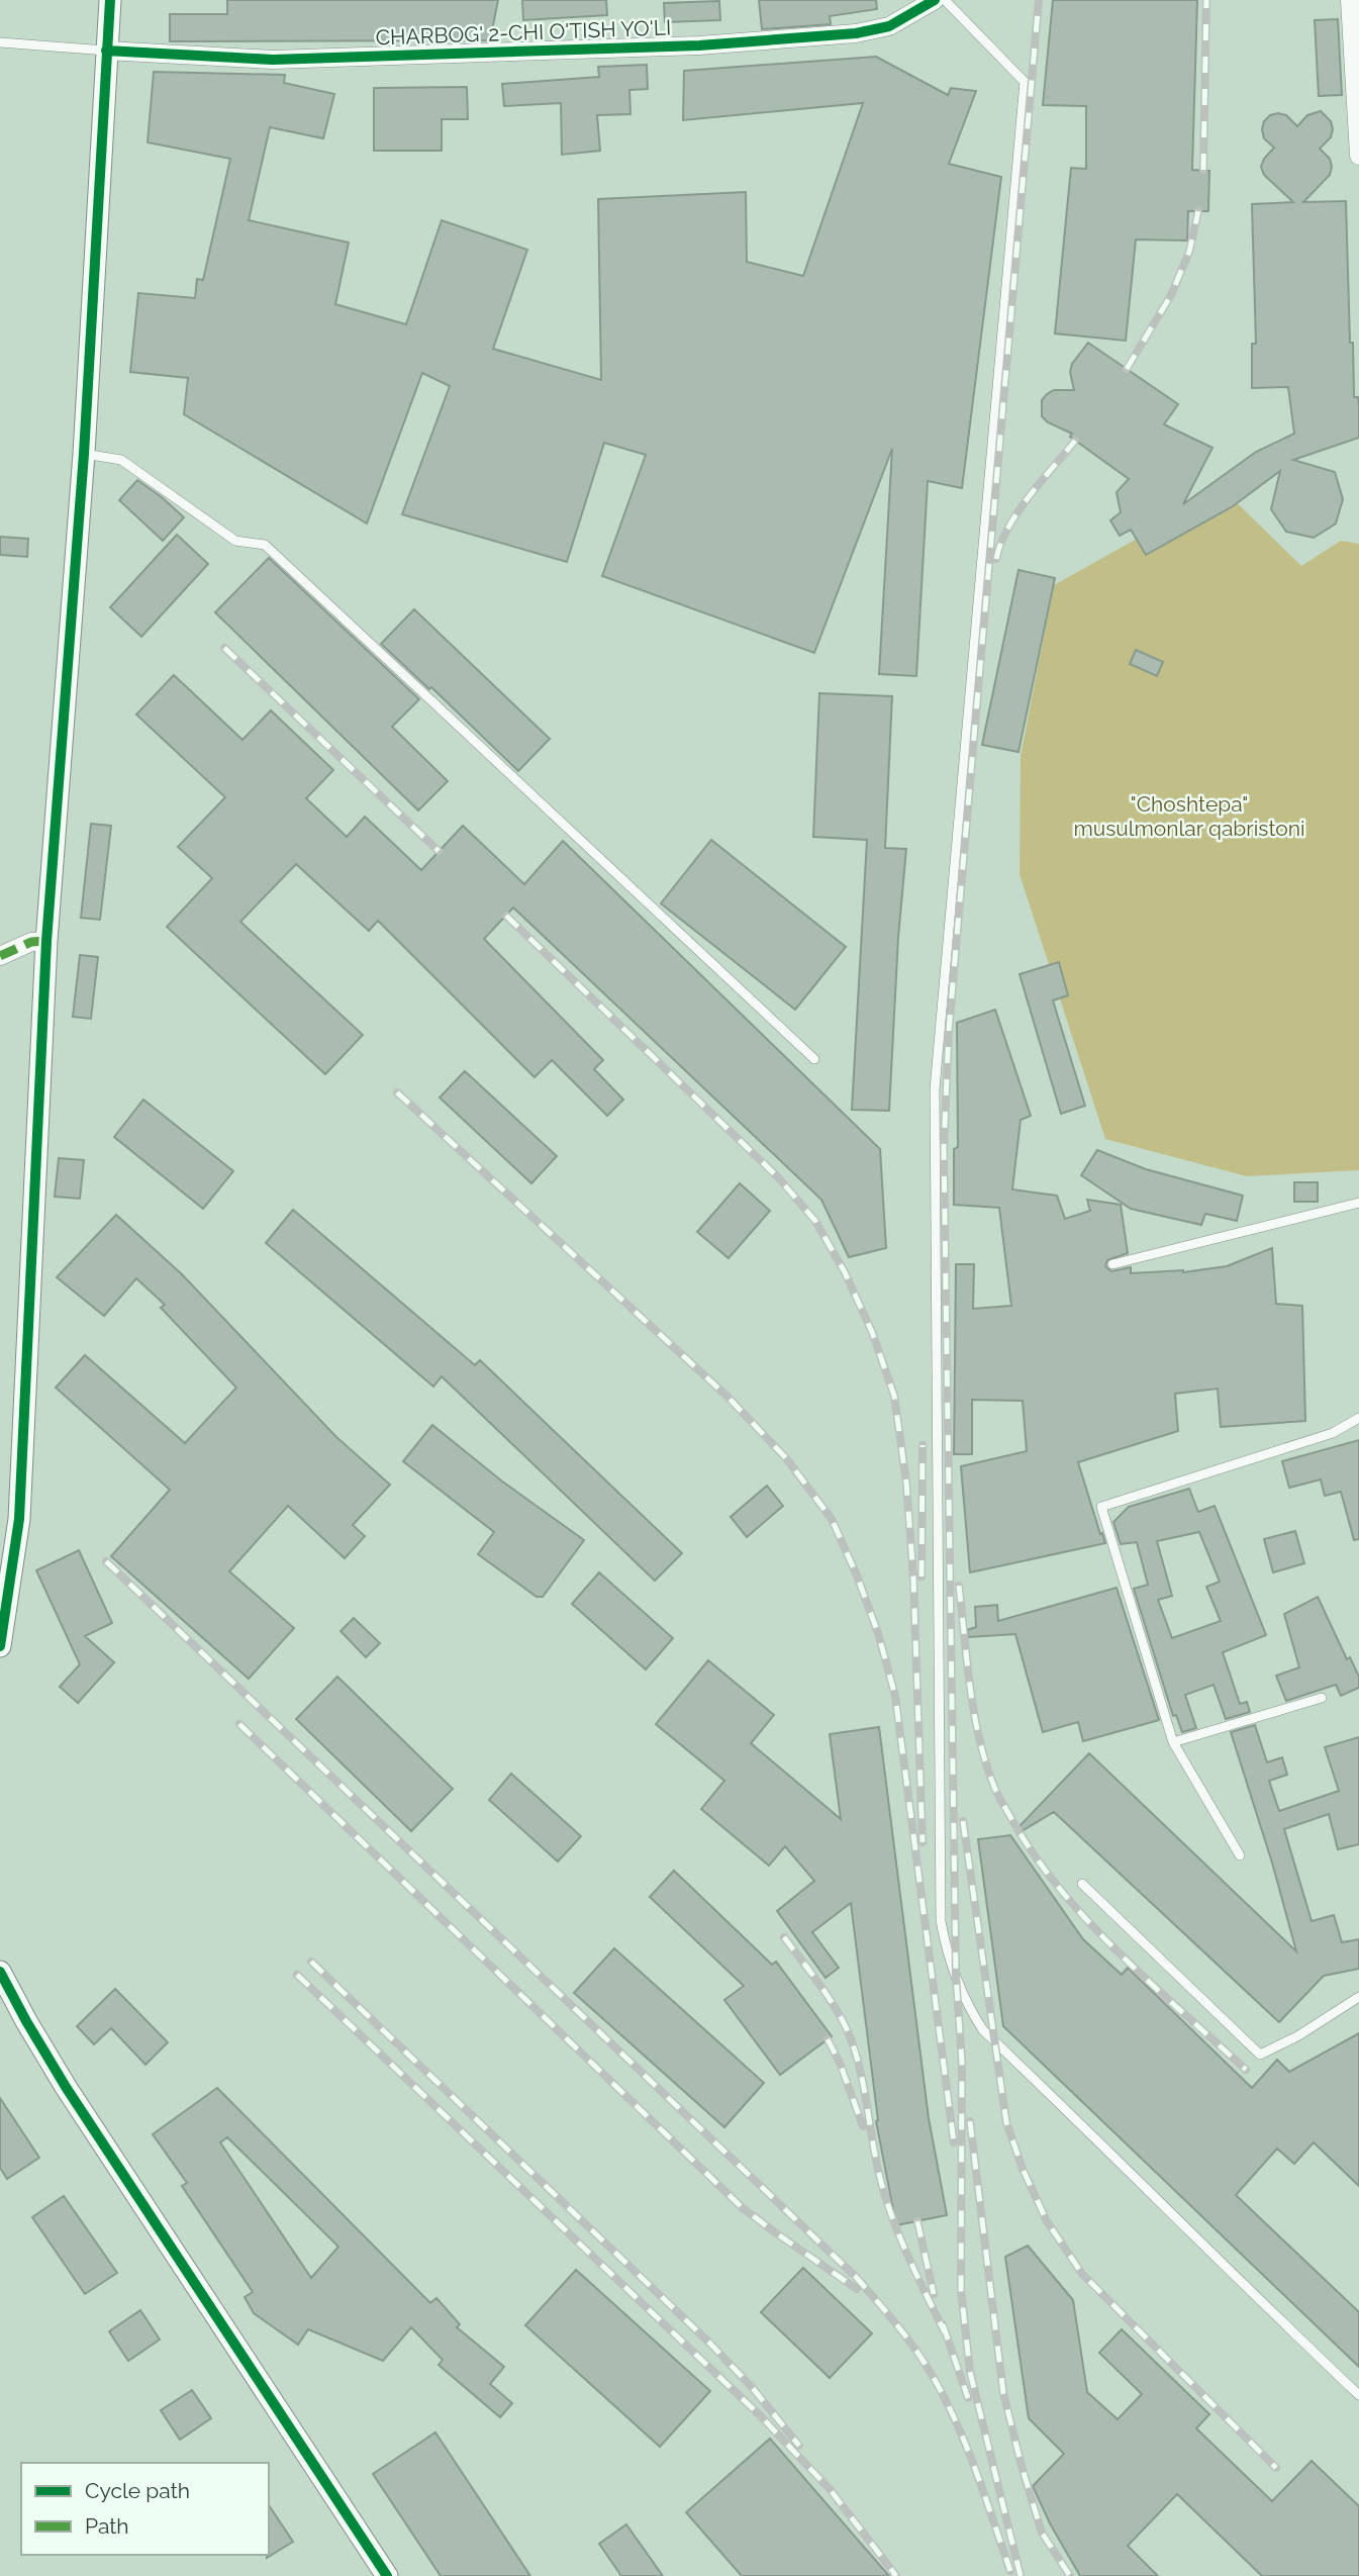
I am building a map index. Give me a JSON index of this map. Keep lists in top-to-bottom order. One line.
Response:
{"streets":{"street":["CHARBOG' 2-CHI O'TISH YO'LI"]},"parks":["\"Choshtepa\" musulmonlar qabristoni"],"legend":["Cycle path","Path"]}
